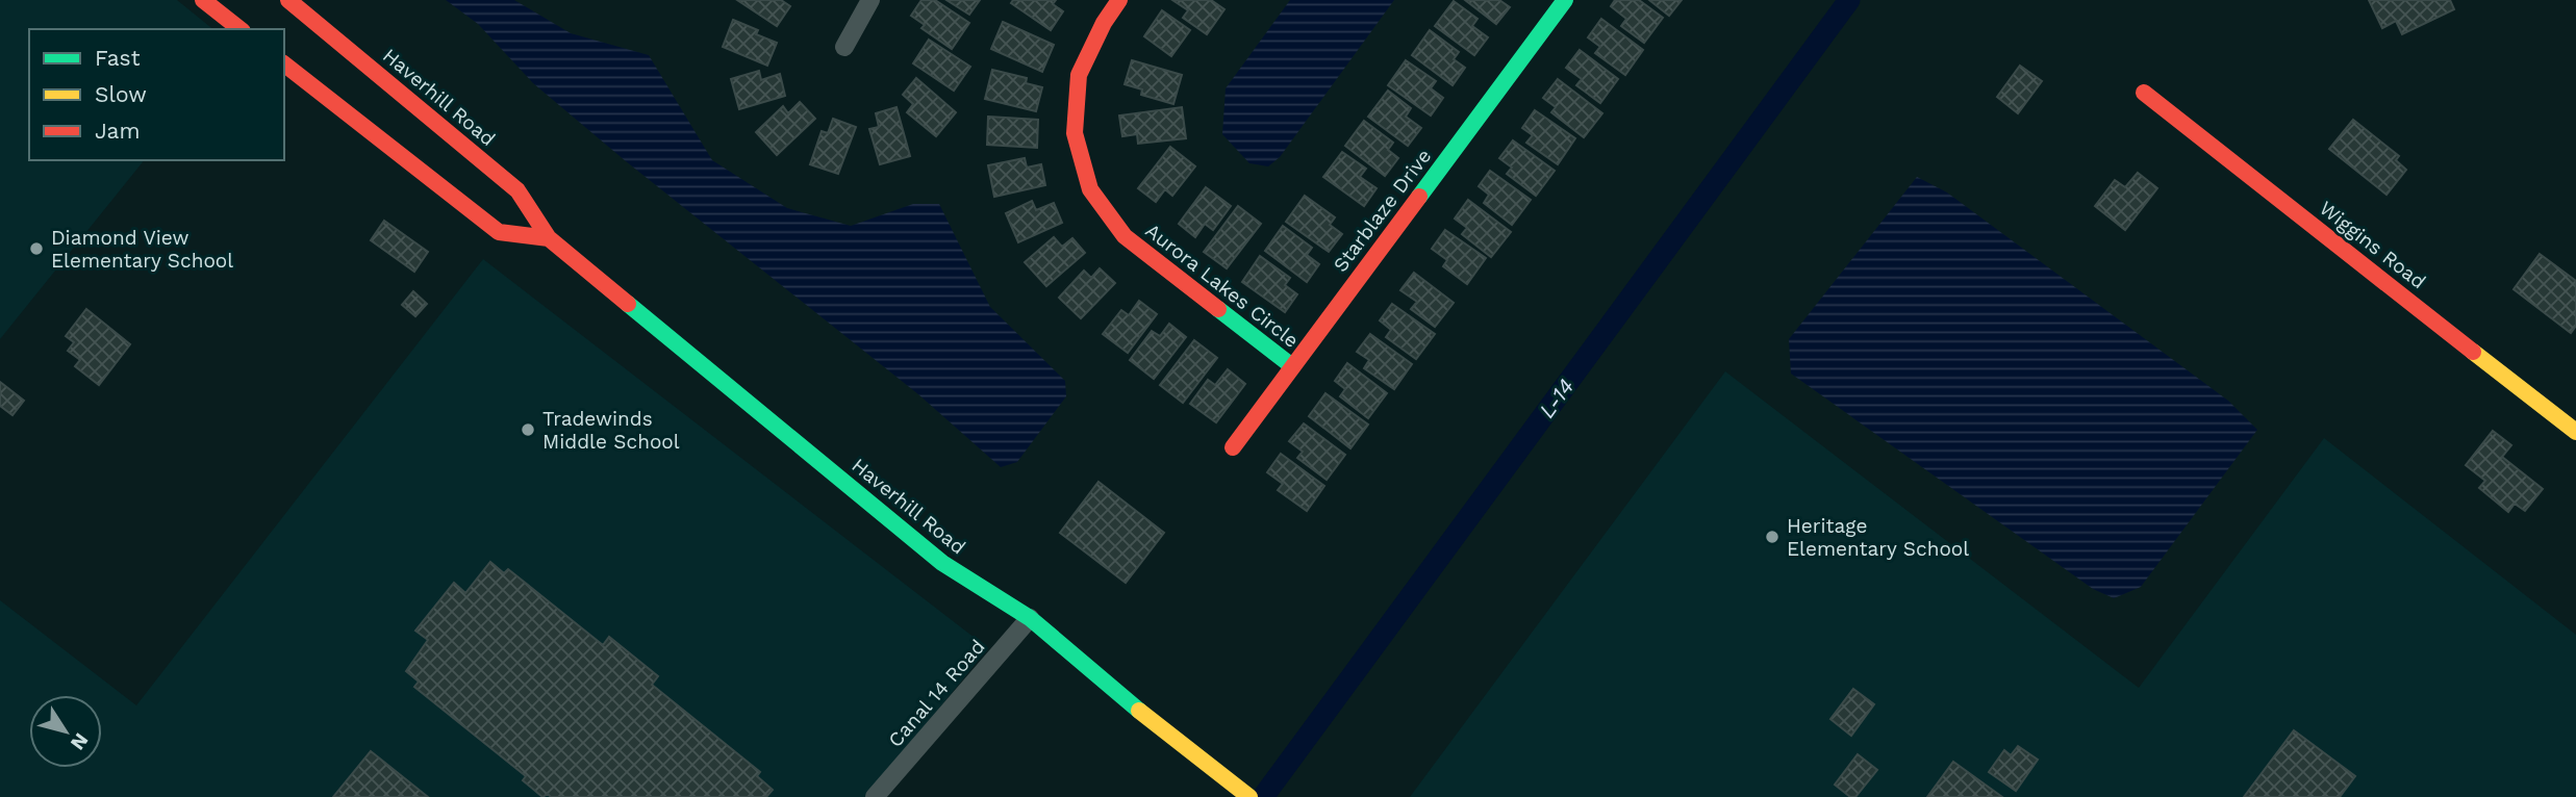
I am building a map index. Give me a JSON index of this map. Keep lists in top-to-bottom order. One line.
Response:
{"streets":{"street":["Haverhill Road","Starblaze Drive","Wiggins Road","Aurora Lakes Circle","Canal 14 Road"]},"crossings":[["Haverhill Road","Canal 14 Road"],["Starblaze Drive","Aurora Lakes Circle"]],"water":["L-14"],"places":["Diamond View Elementary School","Tradewinds Middle School","Heritage Elementary School"],"legend":["Fast","Slow","Jam"],"north":"bottom right"}
